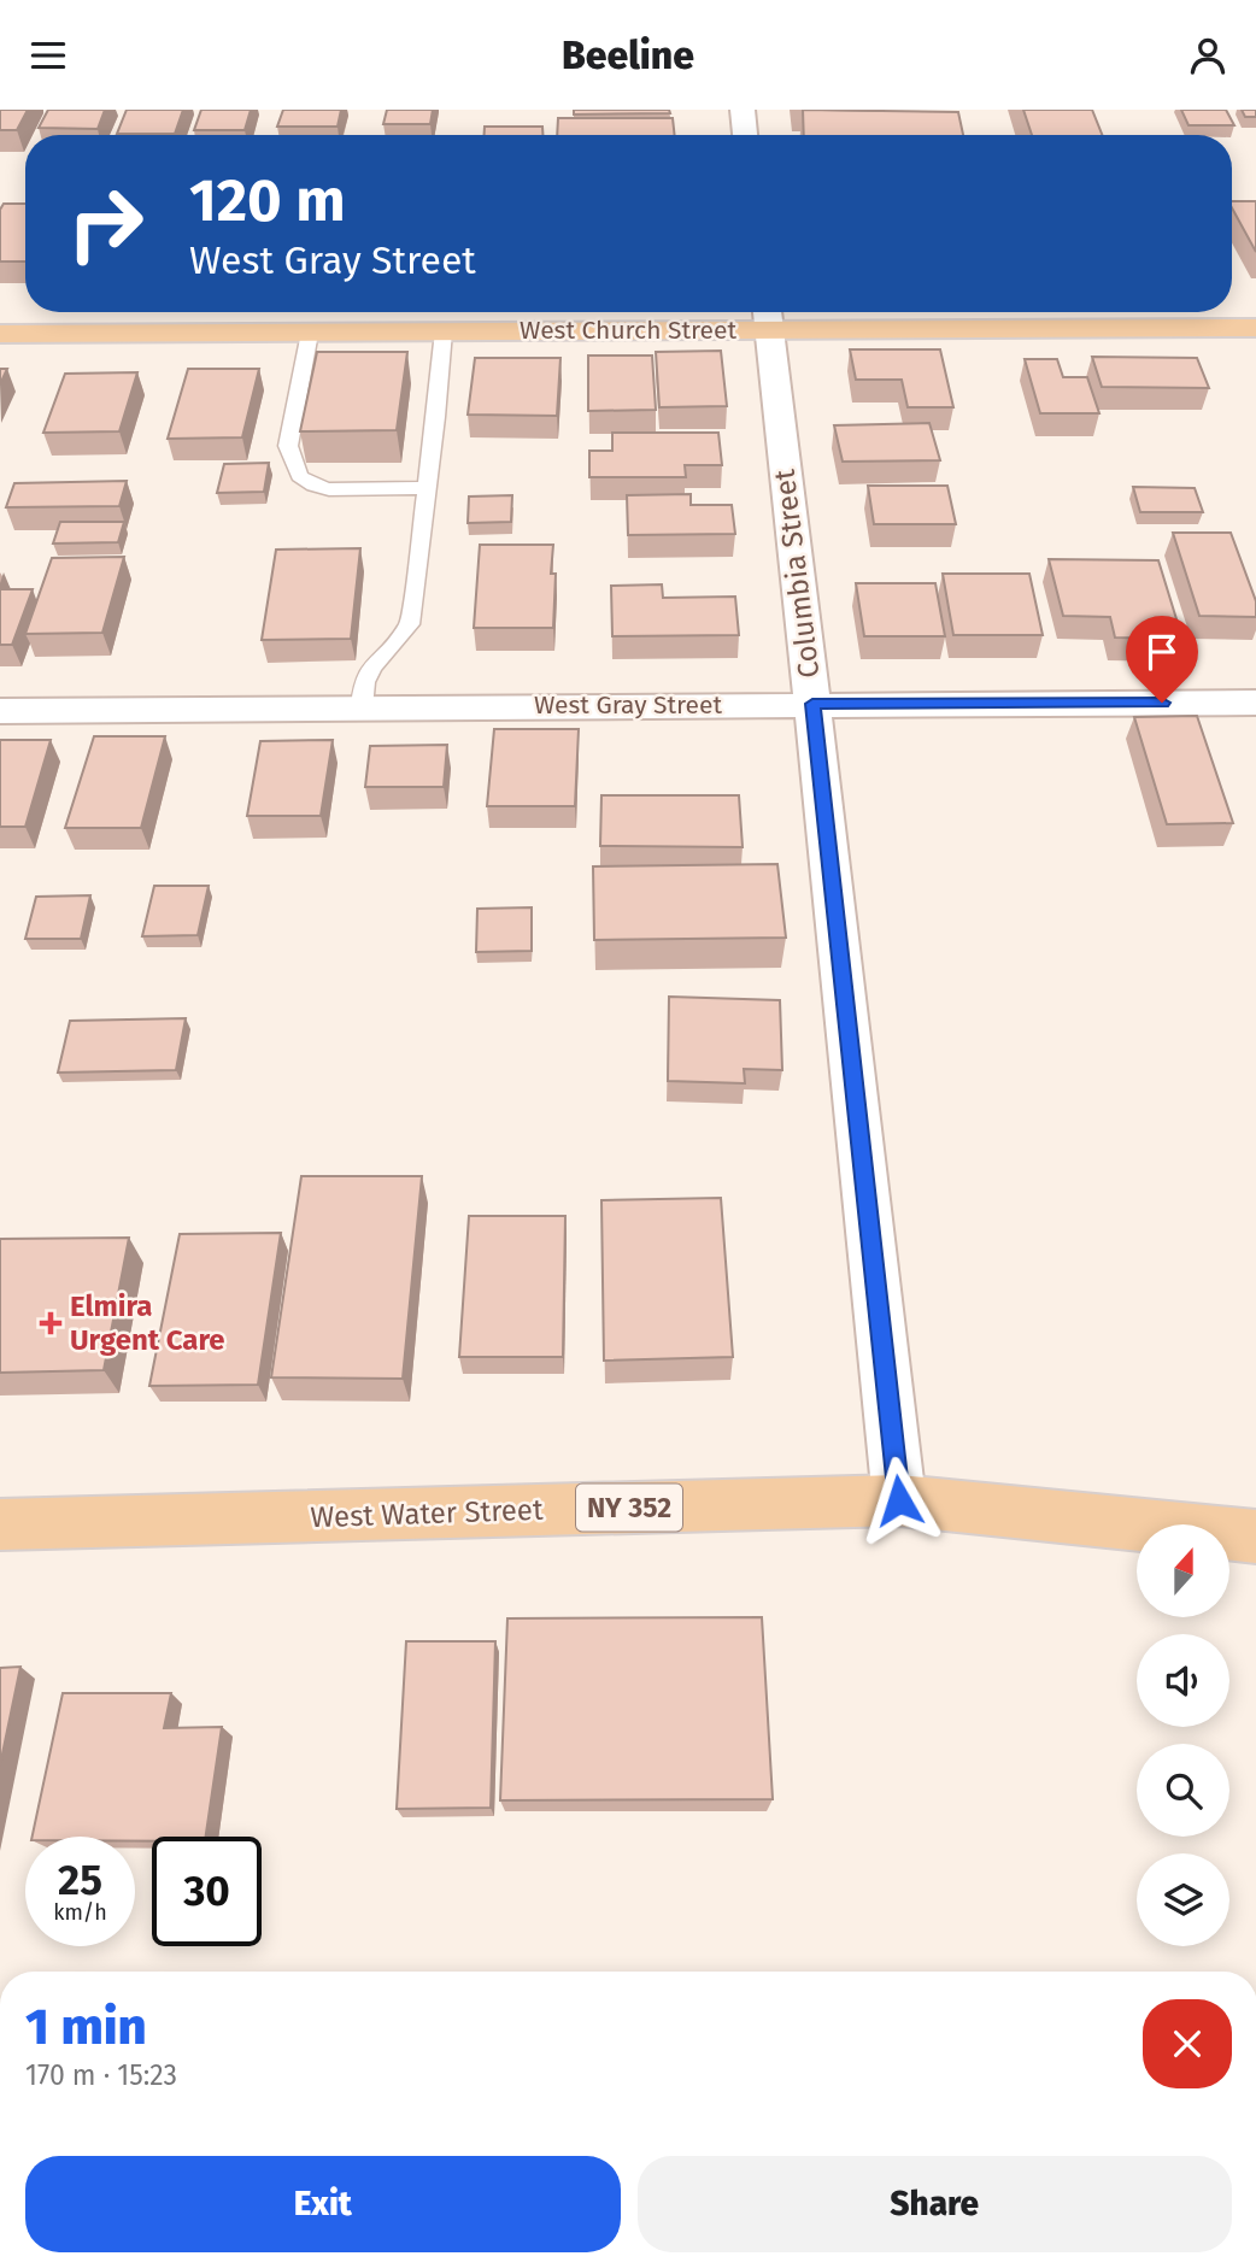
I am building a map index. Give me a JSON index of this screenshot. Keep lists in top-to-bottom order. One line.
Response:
{"streets":{"main road":["West Church Street","NY 352","West Water Street"],"street":["Columbia Street","West Gray Street"]},"crossings":[["West Church Street","Columbia Street"],["Columbia Street","West Gray Street"],["Columbia Street","West Water Street"]],"places":{"health":["Elmira Urgent Care"]},"north":"top","page":{"header":"Beeline","turn":["120 m","West Gray Street"],"speed":"25 km/h","limit":"30","heading":["1 min","170 m · 15:23"],"buttons":["Exit","Share"]}}
